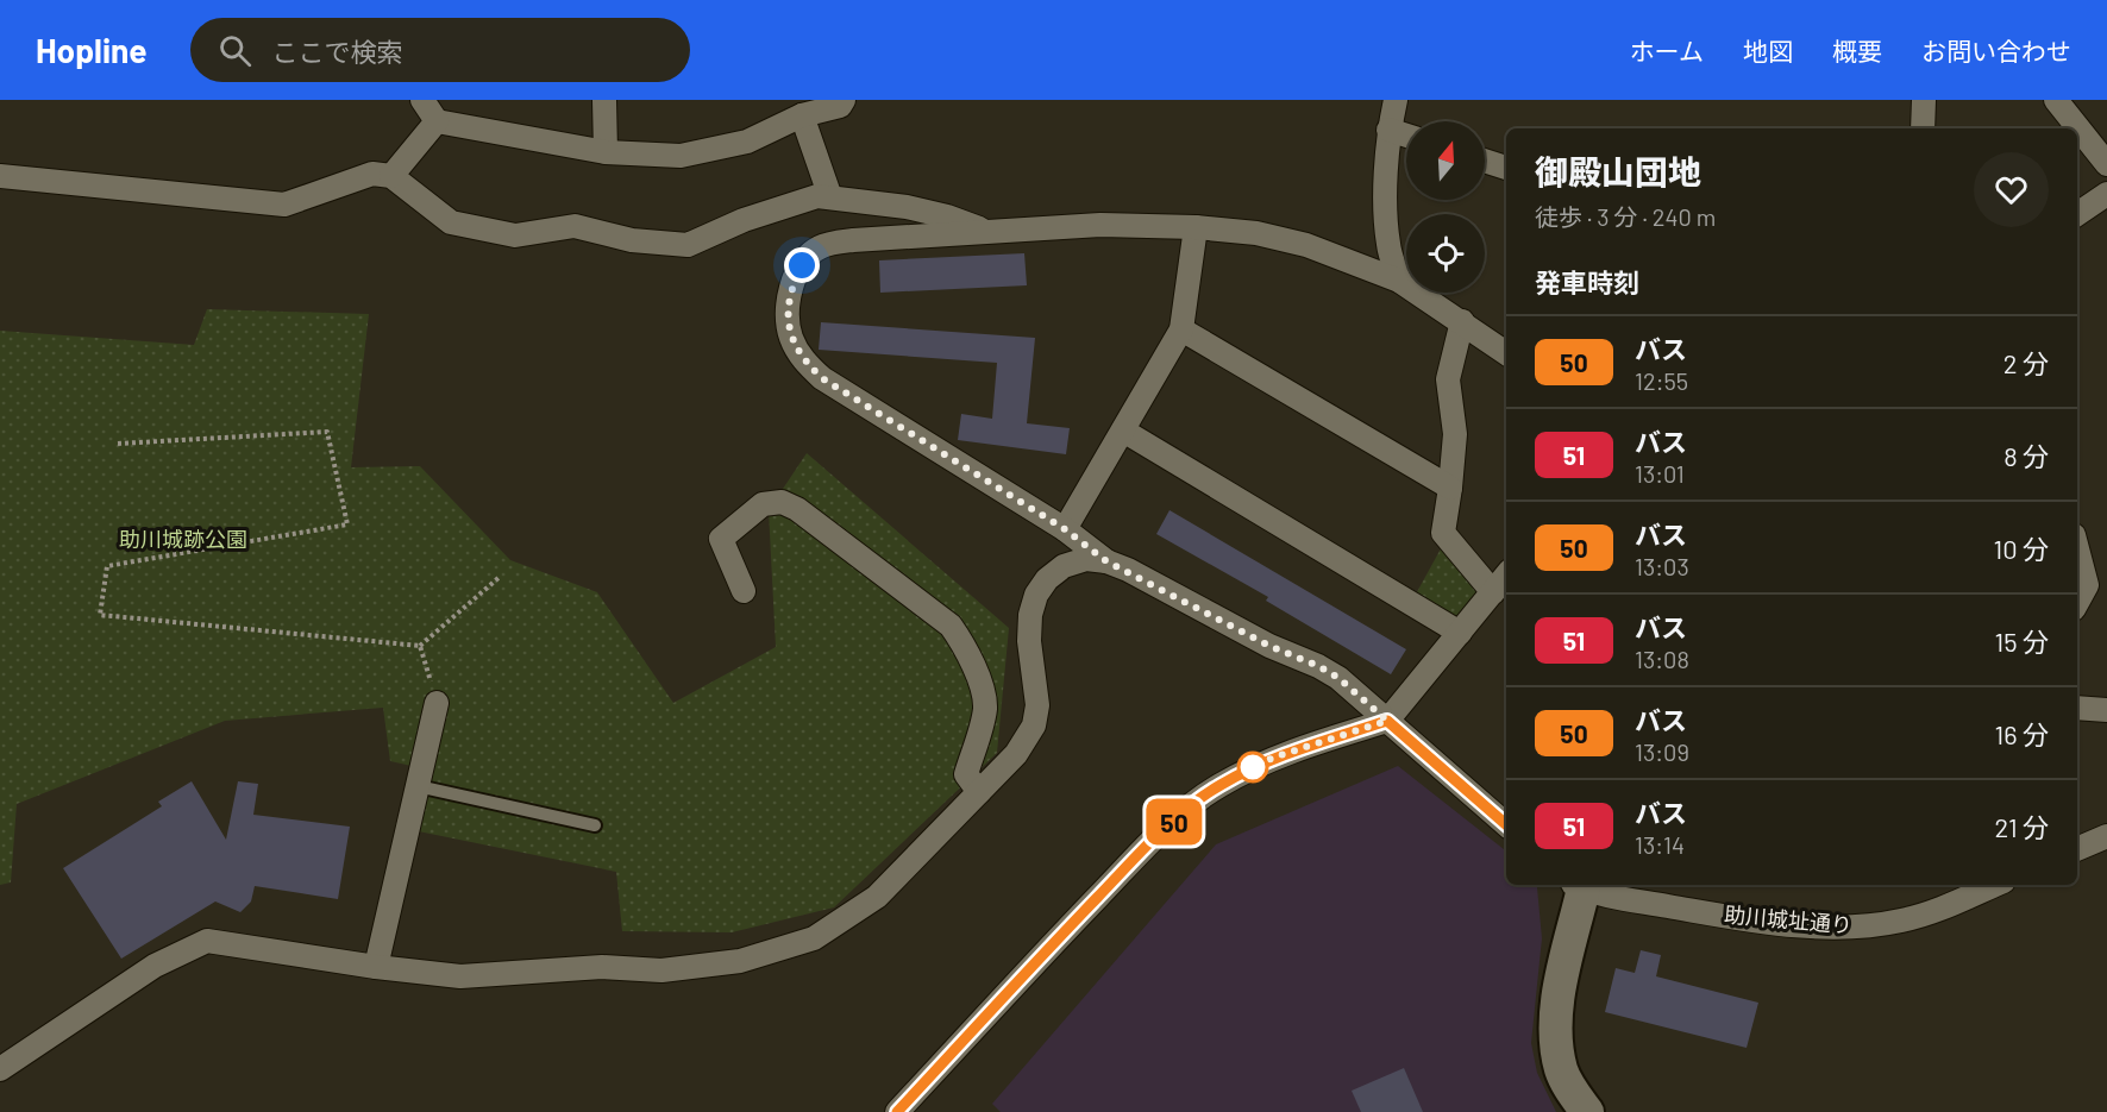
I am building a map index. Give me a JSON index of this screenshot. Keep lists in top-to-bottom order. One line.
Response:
{"streets":{"street":["助川城址通り"]},"parks":["助川城跡公園"],"lines":["bus line 50"],"north":"top","page":{"header":"Hopline","search":"ここで検索","nav":["ホーム","地図","概要","お問い合わせ"],"on_map":"50","heading":[["御殿山団地","徒歩 · 3 分 · 240 m"],"発車時刻"],"list":[{"mark":"50","name":"バス","note":"12:55","value":"2 分"},{"mark":"51","name":"バス","note":"13:01","value":"8 分"},{"mark":"50","name":"バス","note":"13:03","value":"10 分"},{"mark":"51","name":"バス","note":"13:08","value":"15 分"},{"mark":"50","name":"バス","note":"13:09","value":"16 分"},{"mark":"51","name":"バス","note":"13:14","value":"21 分"}]}}
